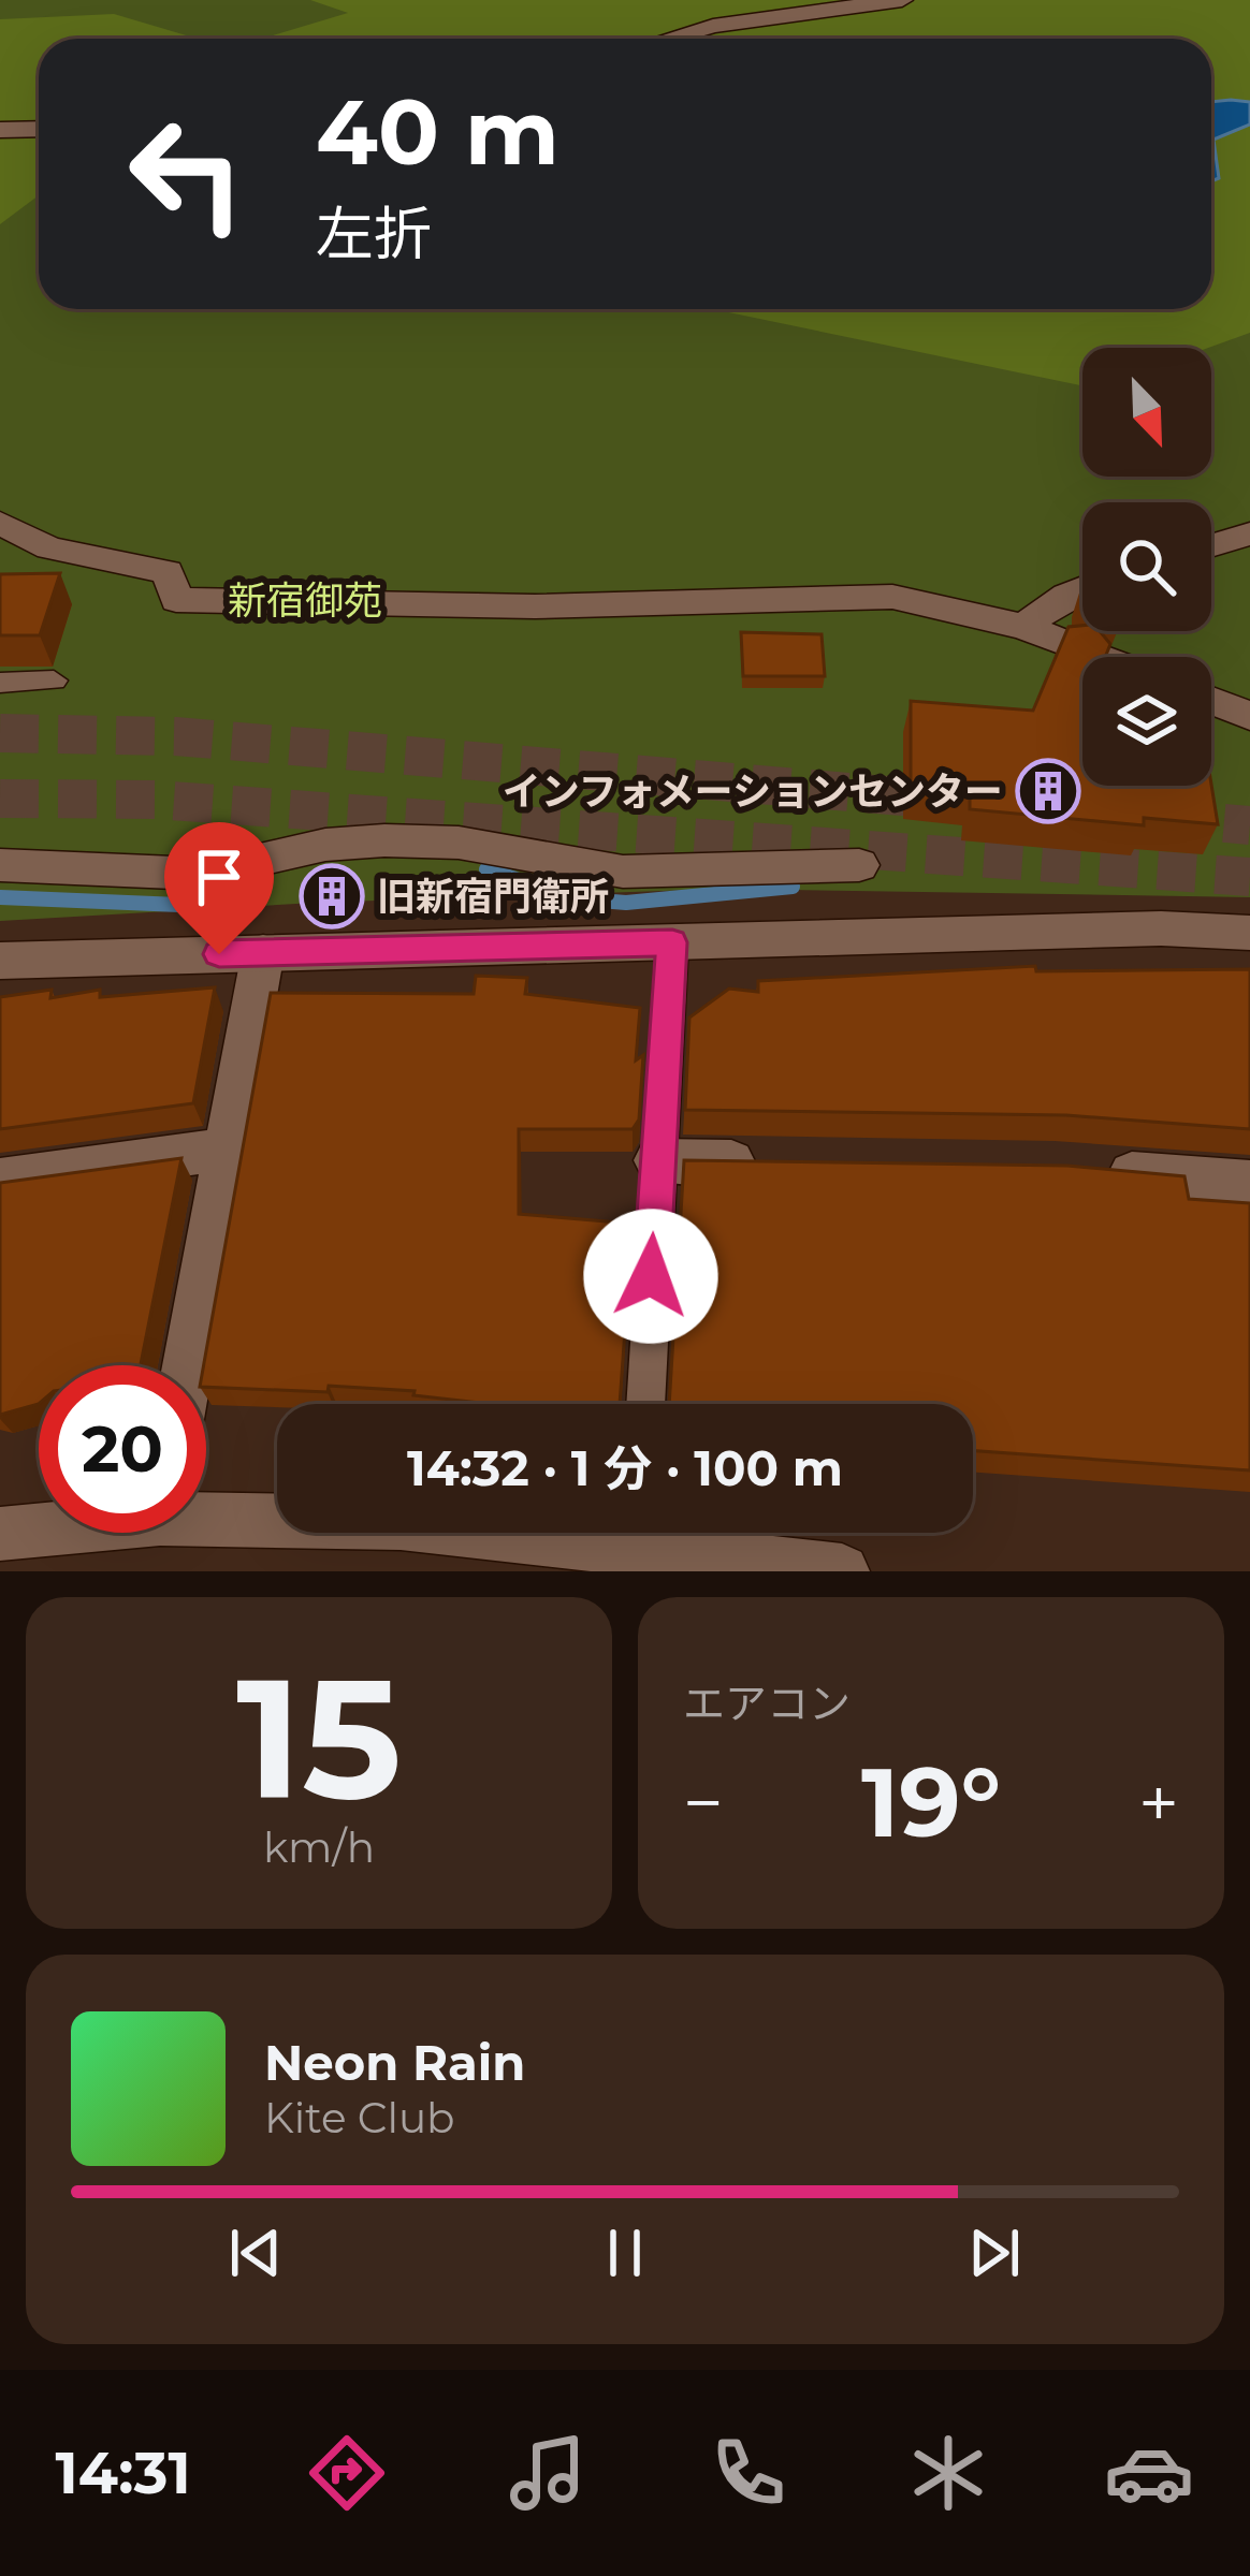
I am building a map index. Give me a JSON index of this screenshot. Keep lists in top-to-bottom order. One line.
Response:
{"parks":["新宿御苑"],"places":{"building":["インフォメーションセンター","旧新宿門衛所"]},"north":"bottom right","page":{"turn":["40 m","左折"],"limit":"20","trip":"14:32 · 1 分 · 100 m","tile":[["15","km/h"],"エアコン"],"heat":["−","19°","+"],"song":["Neon Rain","Kite Club"],"tabs":"14:31"}}
